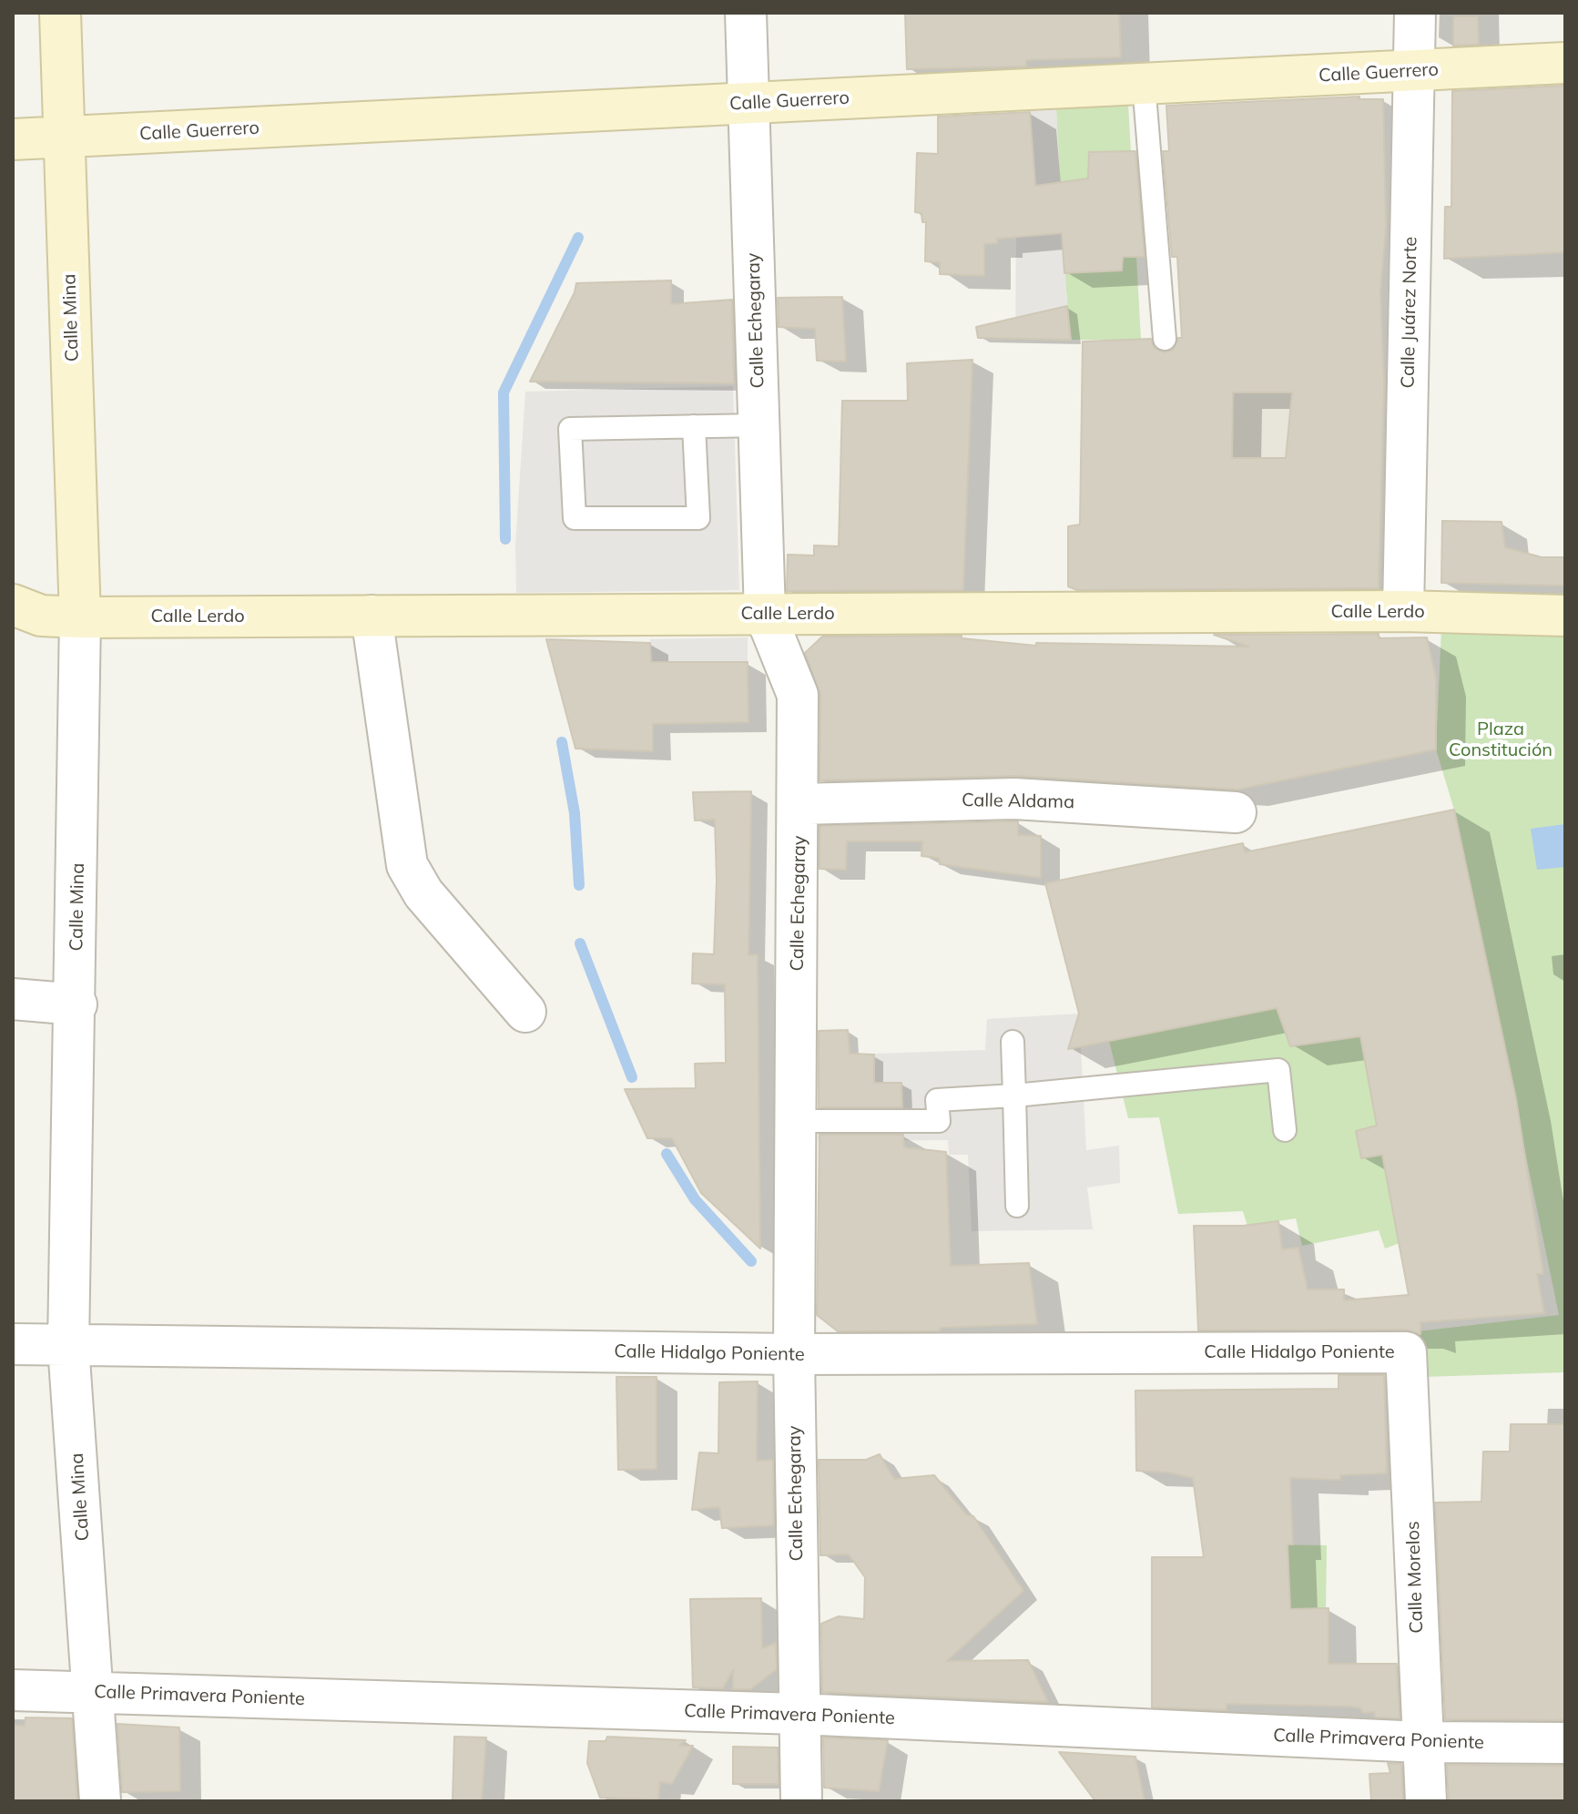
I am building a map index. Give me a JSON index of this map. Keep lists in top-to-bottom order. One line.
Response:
{"streets":{"street":["Calle Guerrero","Calle Juárez Norte","Calle Mina","Calle Echegaray","Calle Lerdo","Calle Aldama","Calle Hidalgo Poniente","Calle Morelos","Calle Primavera Poniente"]},"crossings":[["Calle Guerrero","Calle Juárez Norte"],["Calle Guerrero","Calle Mina"],["Calle Guerrero","Calle Echegaray"],["Calle Juárez Norte","Calle Lerdo"],["Calle Mina","Calle Lerdo"],["Calle Mina","Calle Hidalgo Poniente"],["Calle Mina","Calle Primavera Poniente"],["Calle Echegaray","Calle Lerdo"],["Calle Echegaray","Calle Aldama"],["Calle Echegaray","Calle Hidalgo Poniente"],["Calle Echegaray","Calle Primavera Poniente"],["Calle Hidalgo Poniente","Calle Morelos"],["Calle Morelos","Calle Primavera Poniente"]],"parks":["Plaza Constitución"]}
